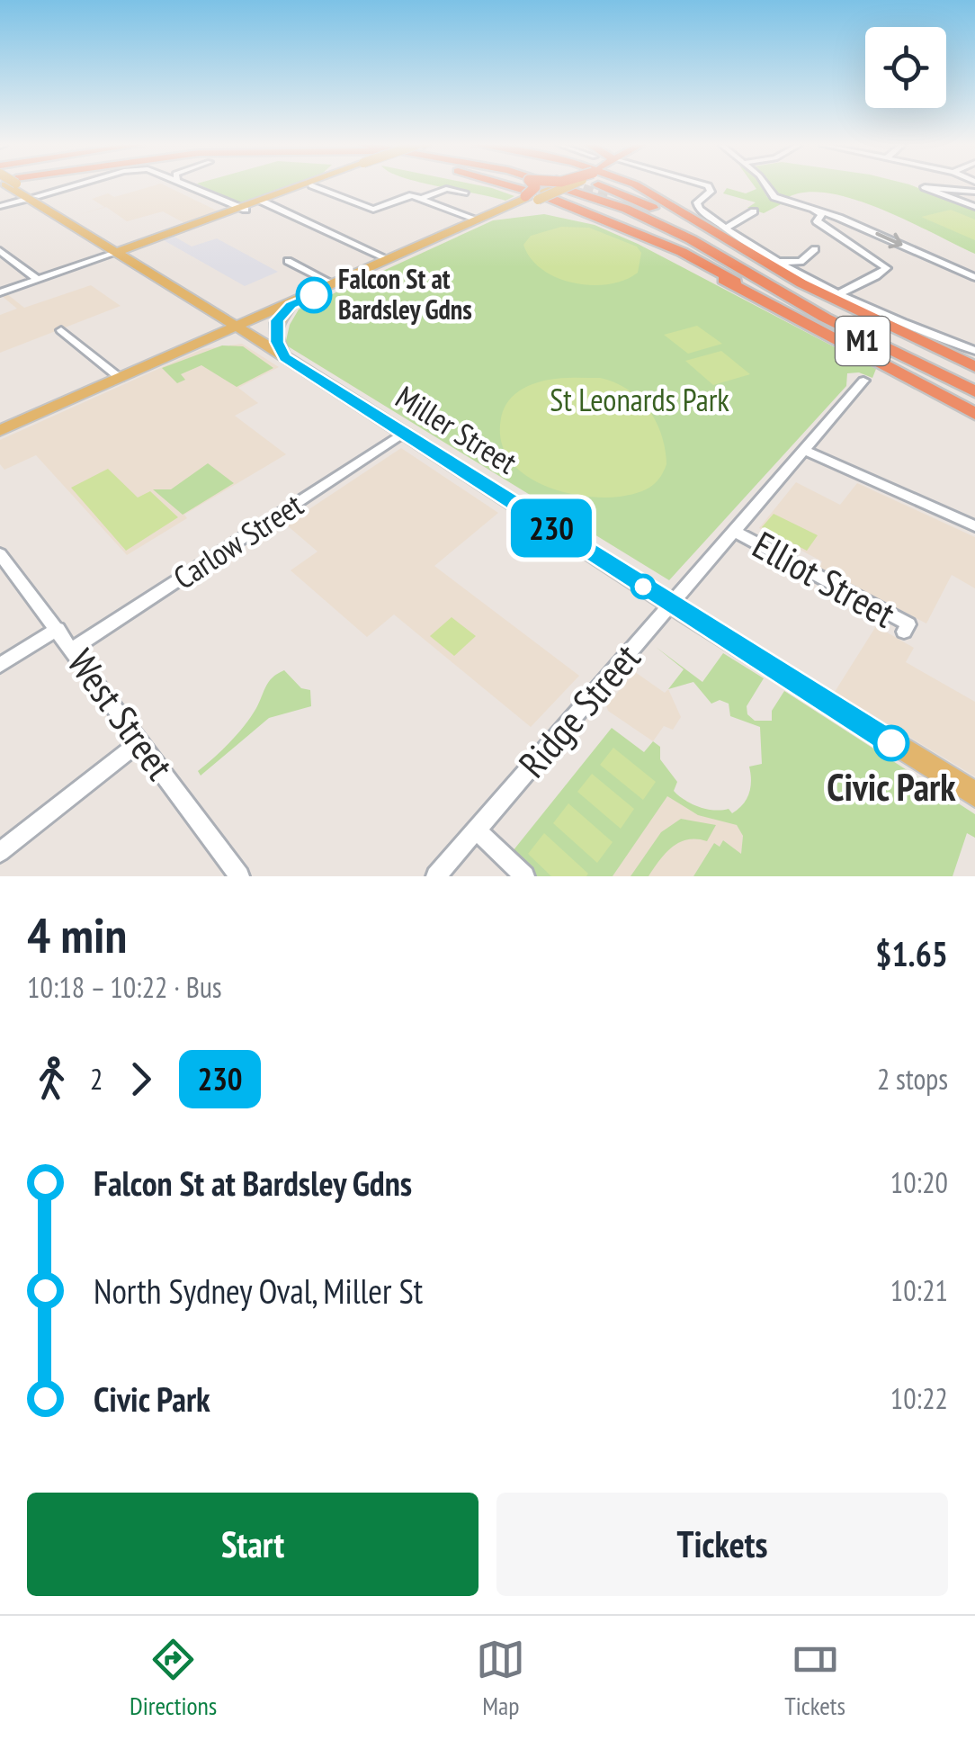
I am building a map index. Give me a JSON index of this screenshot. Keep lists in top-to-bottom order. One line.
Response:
{"streets":{"highway":["M1"],"main road":["Miller Street"],"street":["Carlow Street","Elliot Street","Ridge Street","West Street"]},"crossings":[["Miller Street","Carlow Street"],["Miller Street","Ridge Street"],["Carlow Street","West Street"],["Elliot Street","Ridge Street"]],"parks":["St Leonards Park"],"places":["Falcon St at Bardsley Gdns","Civic Park"],"lines":["bus line 230"],"page":{"on_map":"230","heading":["4 min","10:18 – 10:22 · Bus","$1.65"],"legs":["2","230","2 stops"],"list":[{"name":"Falcon St at Bardsley Gdns","value":"10:20"},{"name":"North Sydney Oval, Miller St","value":"10:21"},{"name":"Civic Park","value":"10:22"}],"buttons":["Start","Tickets"],"tabs":["Directions","Map","Tickets"]}}
